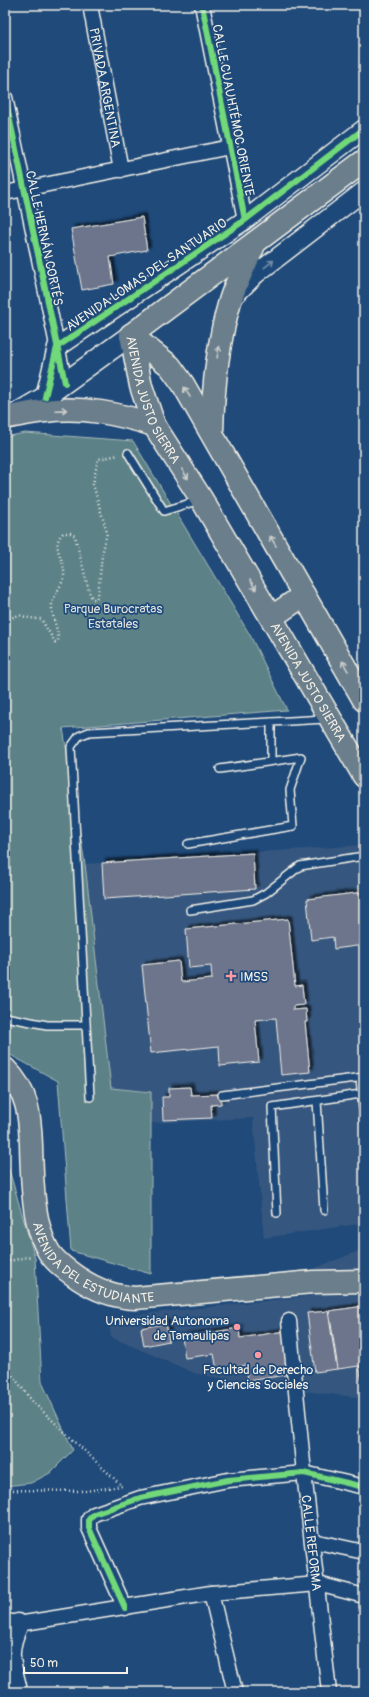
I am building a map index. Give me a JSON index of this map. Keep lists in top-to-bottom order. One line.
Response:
{"streets":{"main road":["AVENIDA JUSTO SIERRA","AVENIDA DEL ESTUDIANTE"],"street":["PRIVADA ARGENTINA","CALLE CUAUHTÉMOC ORIENTE","CALLE HERNÁN CORTÉS","AVENIDA LOMAS DEL SANTUARIO","CALLE REFORMA"]},"crossings":[["CALLE CUAUHTÉMOC ORIENTE","AVENIDA LOMAS DEL SANTUARIO"],["CALLE HERNÁN CORTÉS","AVENIDA LOMAS DEL SANTUARIO"]],"parks":["Parque Burocratas Estatales"],"places":{"health":["IMSS"],"other":["Universidad Autonoma de Tamaulipas","Facultad de Derecho y Ciencias Sociales"]},"scale_bar":"50 m"}
